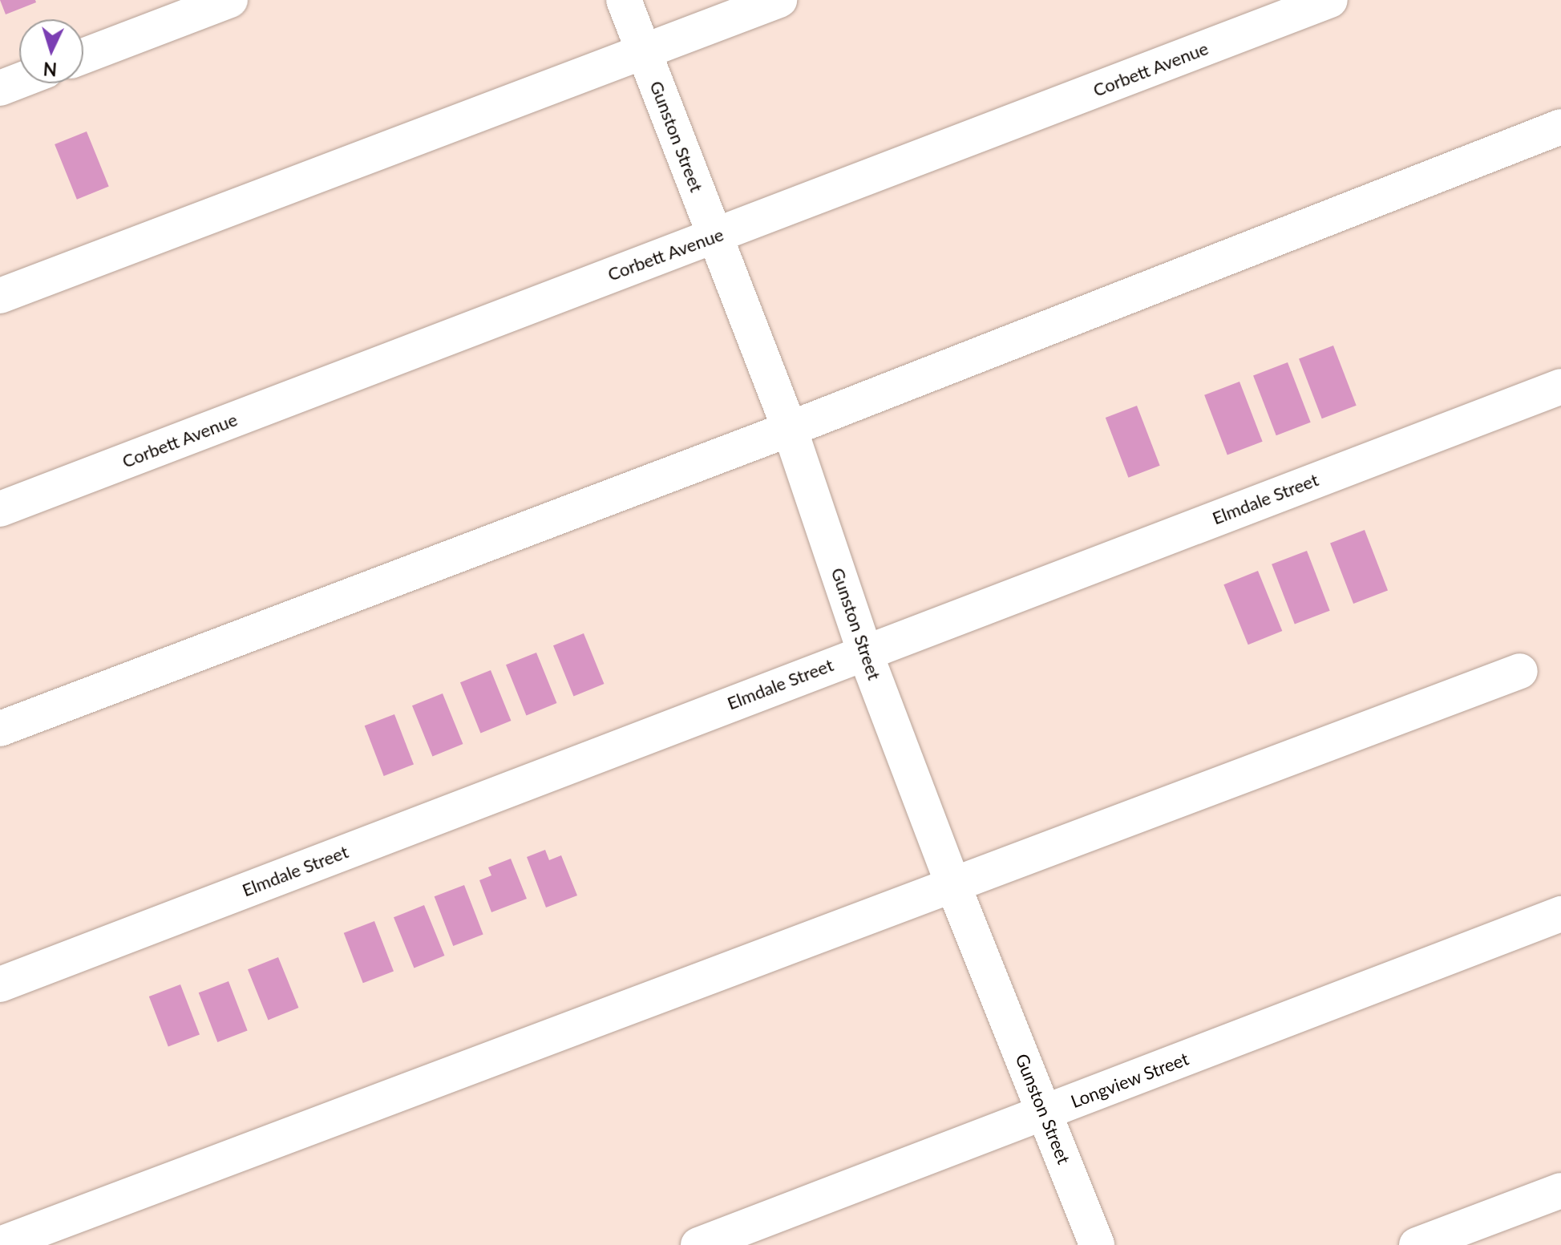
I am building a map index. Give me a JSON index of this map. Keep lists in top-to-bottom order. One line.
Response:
{"streets":{"street":["Corbett Avenue","Gunston Street","Elmdale Street","Longview Street"]},"crossings":[["Corbett Avenue","Gunston Street"],["Gunston Street","Elmdale Street"],["Gunston Street","Longview Street"]],"north":"bottom"}
